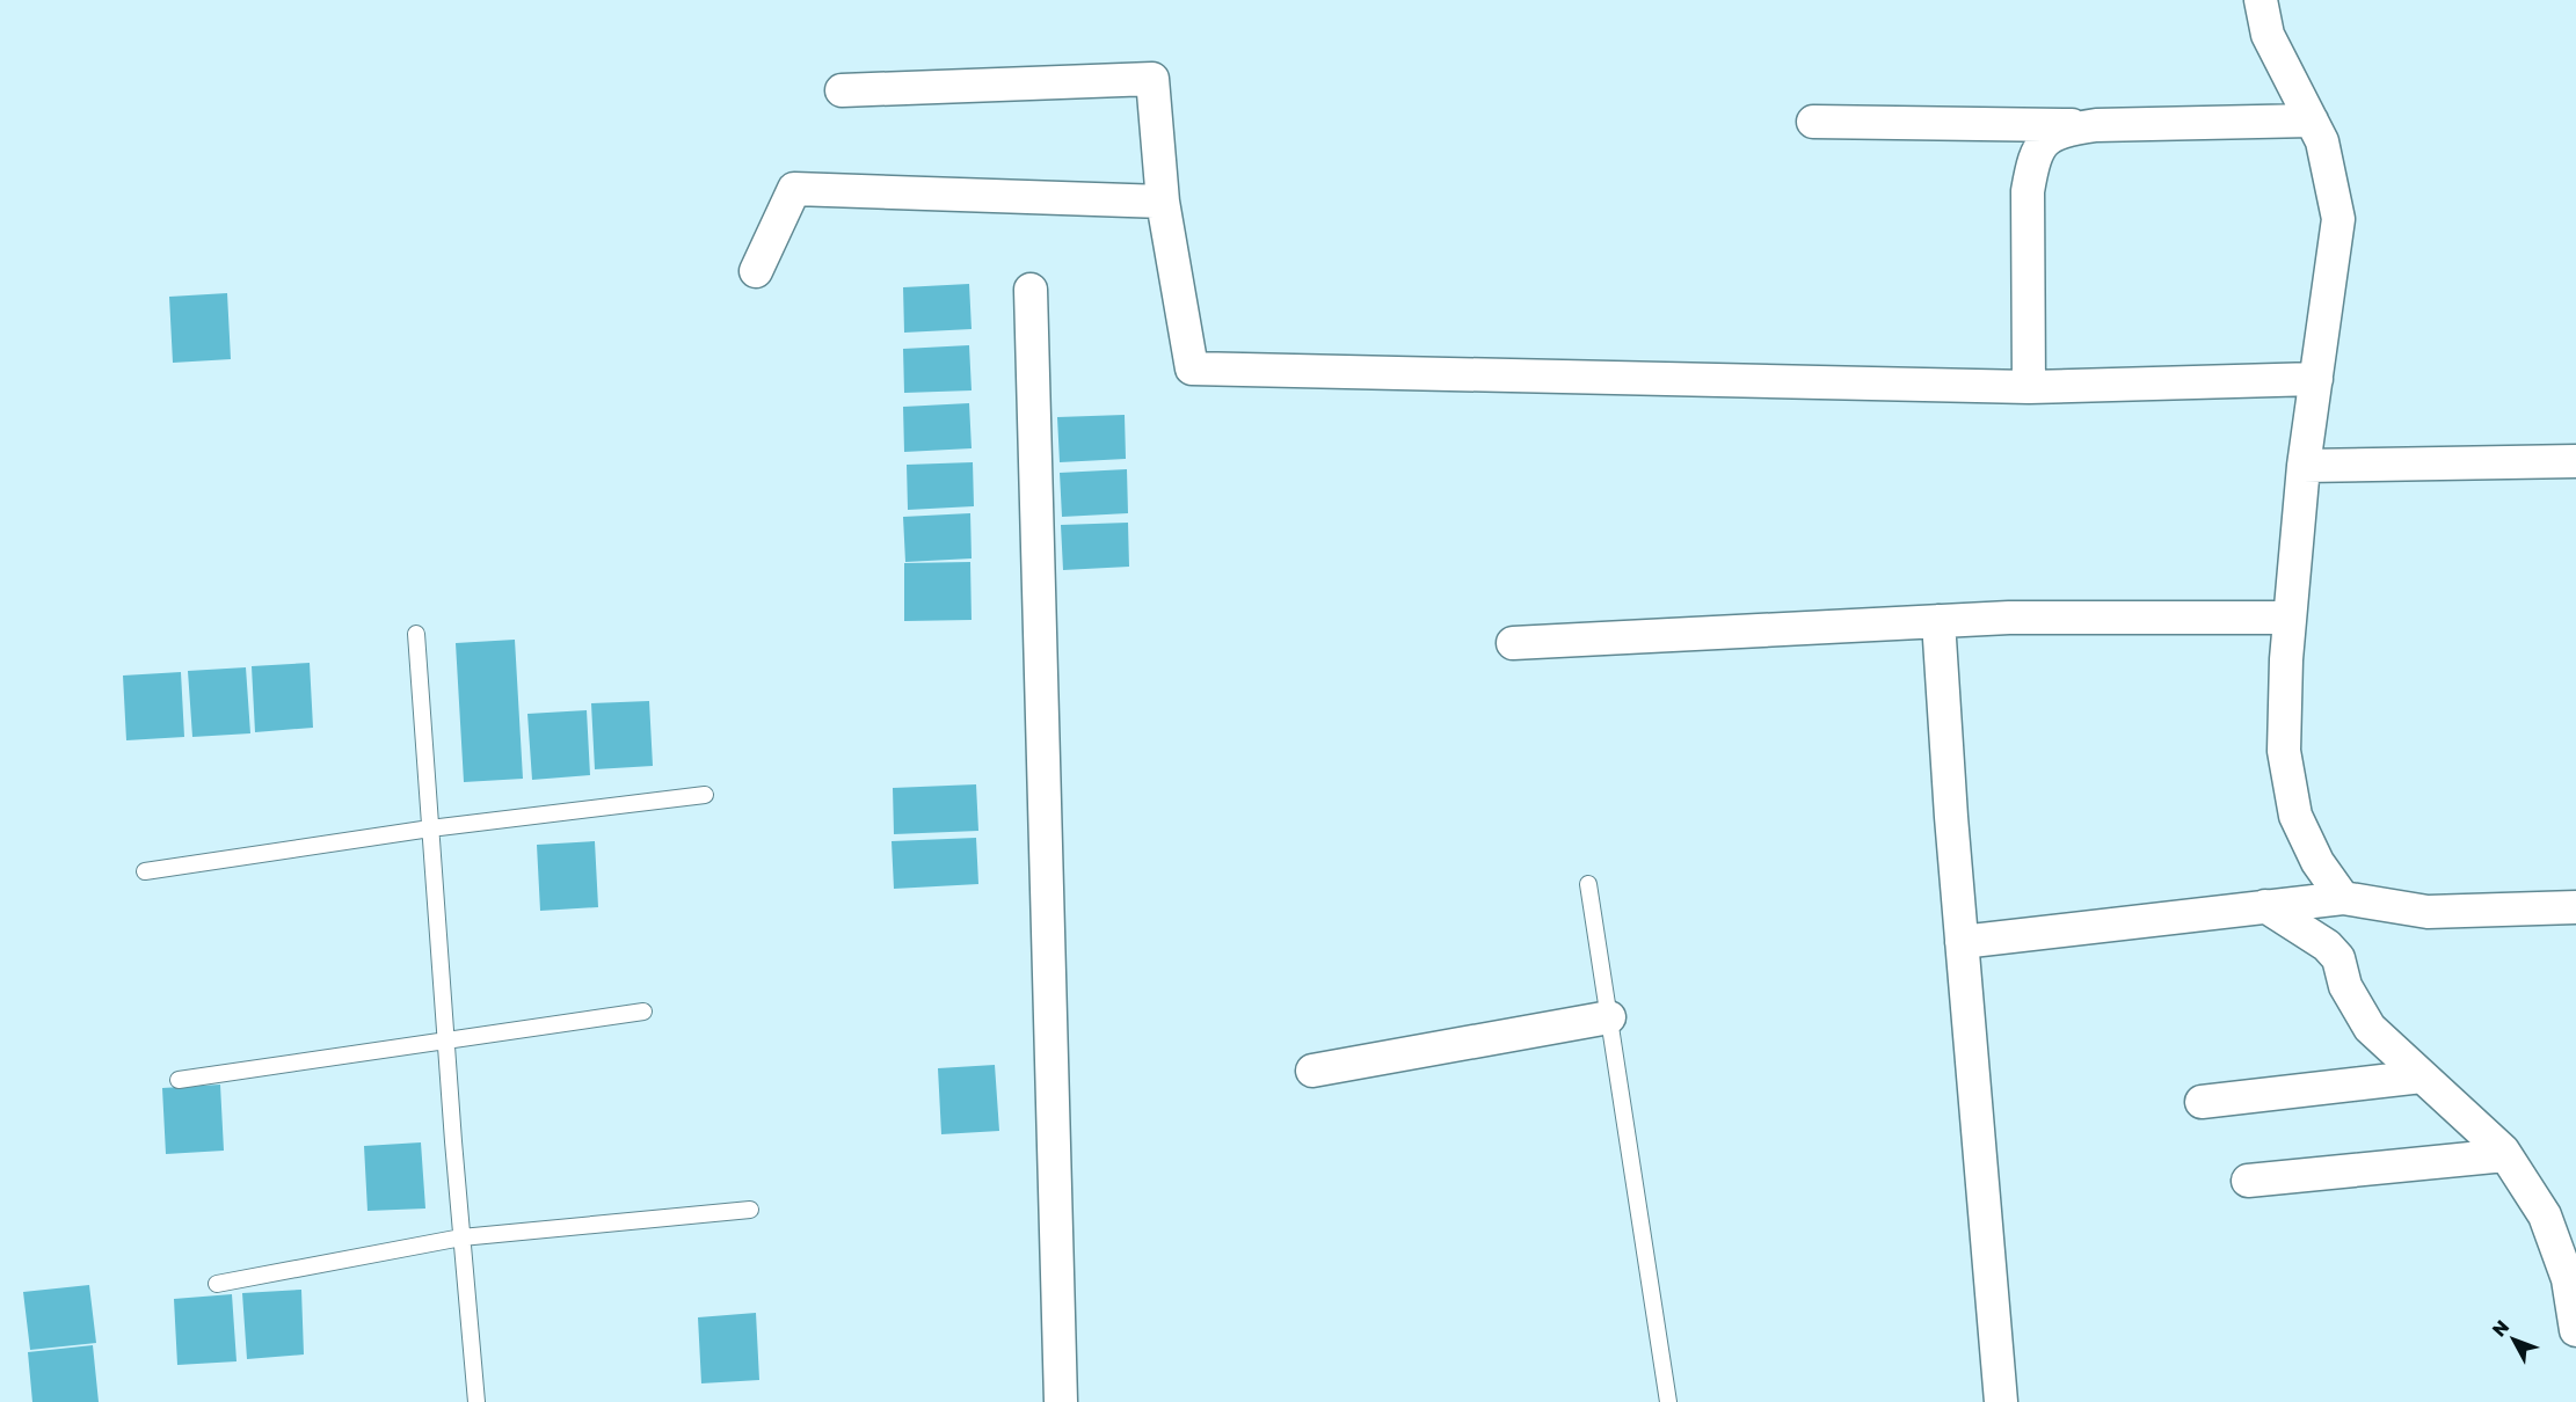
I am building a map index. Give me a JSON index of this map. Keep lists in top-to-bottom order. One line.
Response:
{"north":"top left"}
